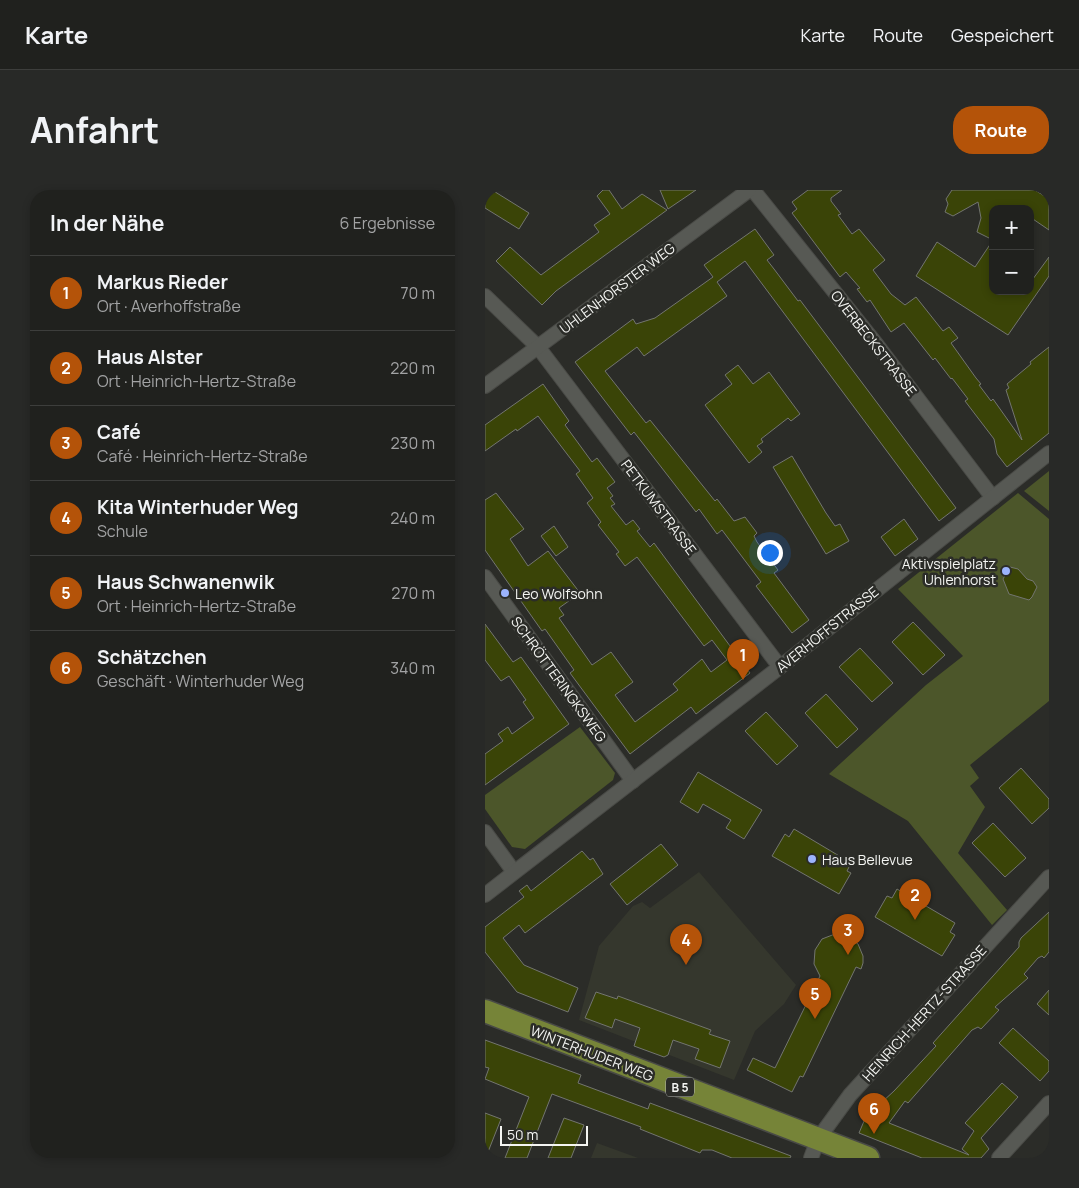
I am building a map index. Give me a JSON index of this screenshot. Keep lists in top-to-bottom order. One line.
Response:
{"streets":{"main road":["WINTERHUDER WEG","B 5"],"street":["UHLENHORSTER WEG","OVERBECKSTRASSE","PETKUMSTRASSE","AVERHOFFSTRASSE","SCHRÖTTERINGKSWEG","HEINRICH-HERTZ-STRASSE"]},"crossings":[["UHLENHORSTER WEG","PETKUMSTRASSE"],["OVERBECKSTRASSE","AVERHOFFSTRASSE"],["PETKUMSTRASSE","AVERHOFFSTRASSE"],["AVERHOFFSTRASSE","SCHRÖTTERINGKSWEG"],["HEINRICH-HERTZ-STRASSE","WINTERHUDER WEG"]],"places":["Aktivspielplatz Uhlenhorst","Leo Wolfsohn","Haus Bellevue"],"scale_bar":"50 m","page":{"header":"Karte","nav":["Karte","Route","Gespeichert"],"title":"Anfahrt","buttons":"Route","heading":["In der Nähe","6 Ergebnisse"],"map_buttons":["+","−"],"list":[{"mark":"1","name":"Markus Rieder","note":"Ort · Averhoffstraße","value":"70 m"},{"mark":"2","name":"Haus Alster","note":"Ort · Heinrich-Hertz-Straße","value":"220 m"},{"mark":"3","name":"Café","note":"Café · Heinrich-Hertz-Straße","value":"230 m"},{"mark":"4","name":"Kita Winterhuder Weg","note":"Schule","value":"240 m"},{"mark":"5","name":"Haus Schwanenwik","note":"Ort · Heinrich-Hertz-Straße","value":"270 m"},{"mark":"6","name":"Schätzchen","note":"Geschäft · Winterhuder Weg","value":"340 m"}],"pins":["1","2","3","4","5","6"],"scale":"50 m"}}
